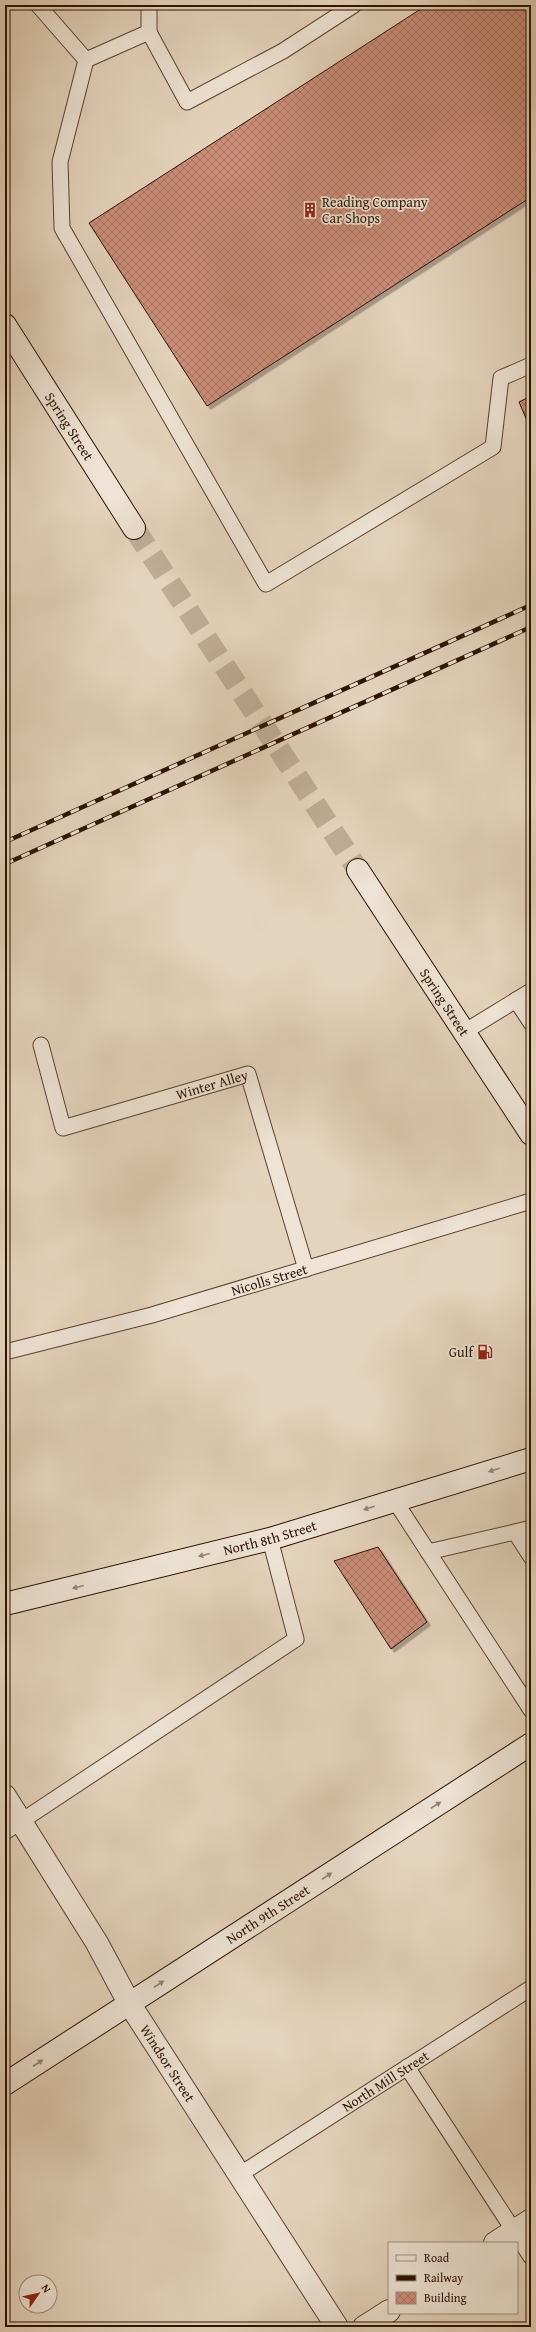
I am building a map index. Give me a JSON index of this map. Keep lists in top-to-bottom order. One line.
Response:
{"streets":{"main road":["Spring Street","North 8th Street","North 9th Street","Windsor Street"],"lane":["Winter Alley","Nicolls Street","North Mill Street"]},"crossings":[["Winter Alley","Nicolls Street"],["North 9th Street","Windsor Street"],["Windsor Street","North Mill Street"]],"one_way":["North 8th Street","North 9th Street"],"places":{"building":["Reading Company Car Shops"],"fuel station":["Gulf"]},"legend":["Road","Railway","Building"],"north":"top right"}
